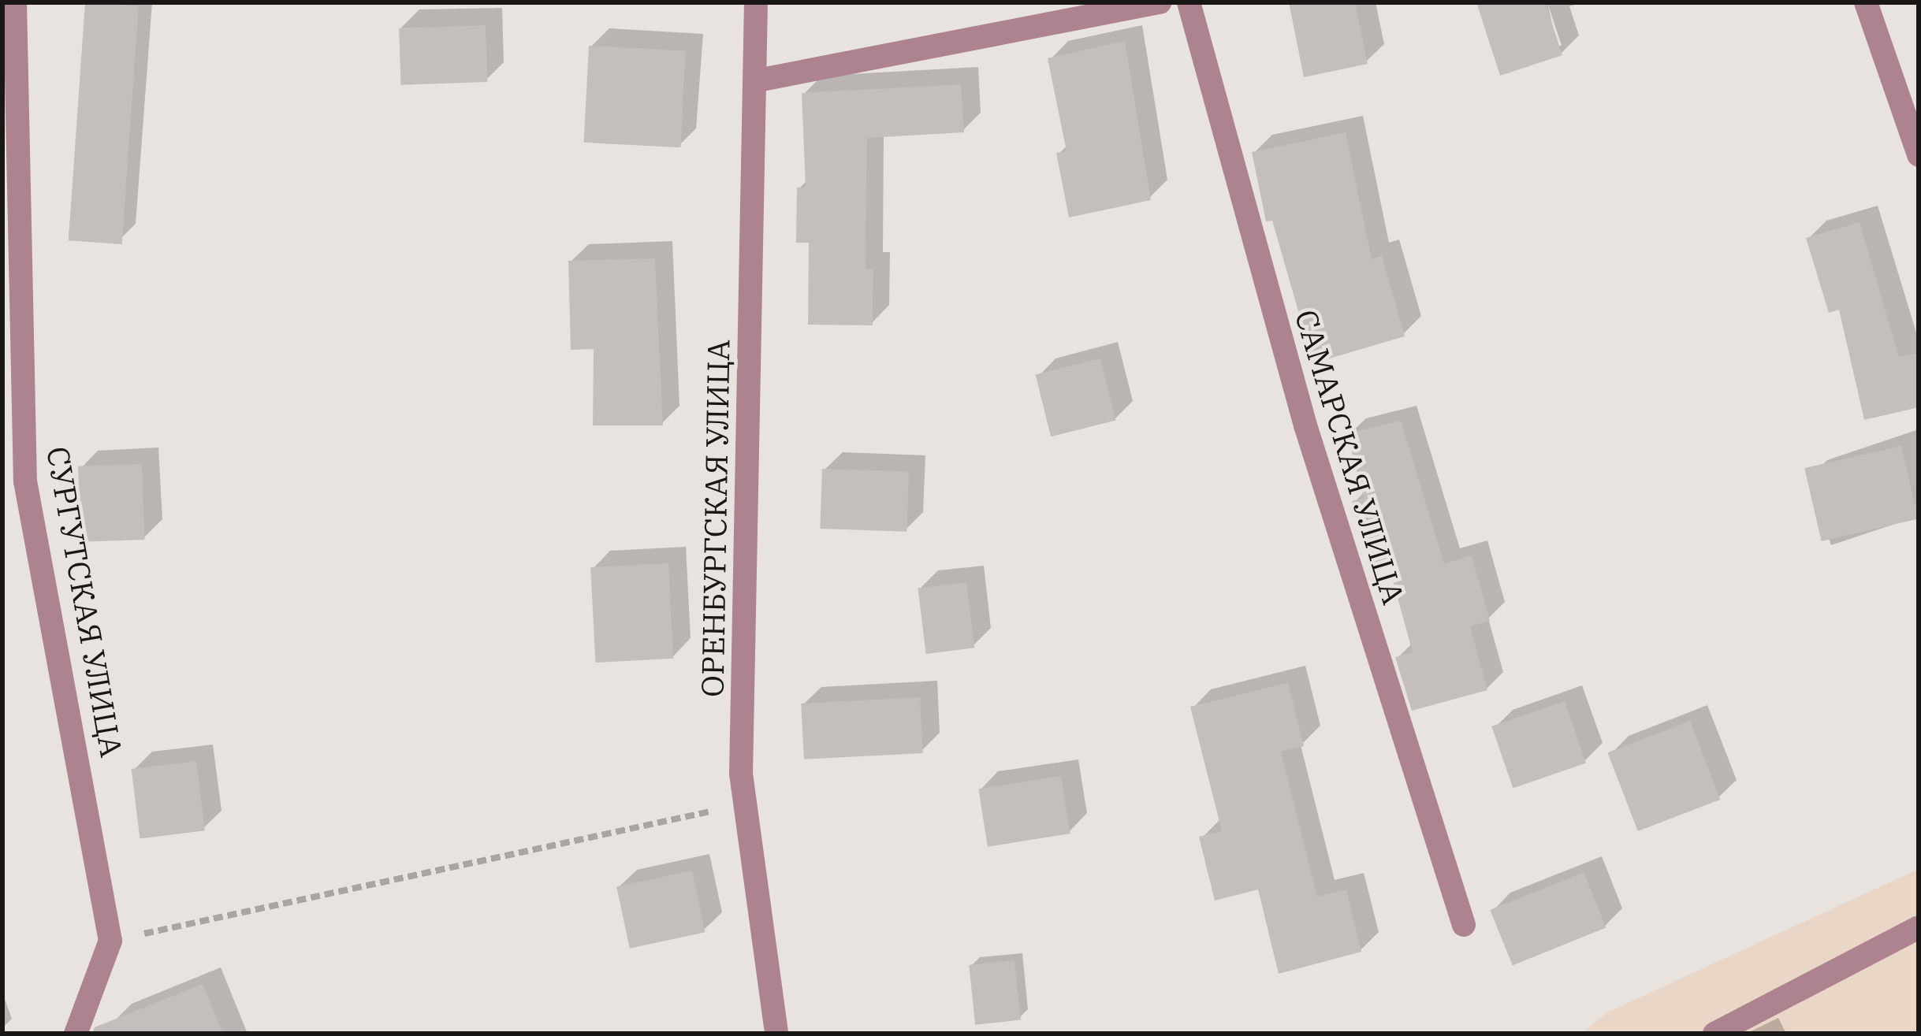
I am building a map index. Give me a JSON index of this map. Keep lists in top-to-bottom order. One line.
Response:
{"streets":{"street":["САМАРСКАЯ УЛИЦА","ОРЕНБУРГСКАЯ УЛИЦА","СУРГУТСКАЯ УЛИЦА"]}}
